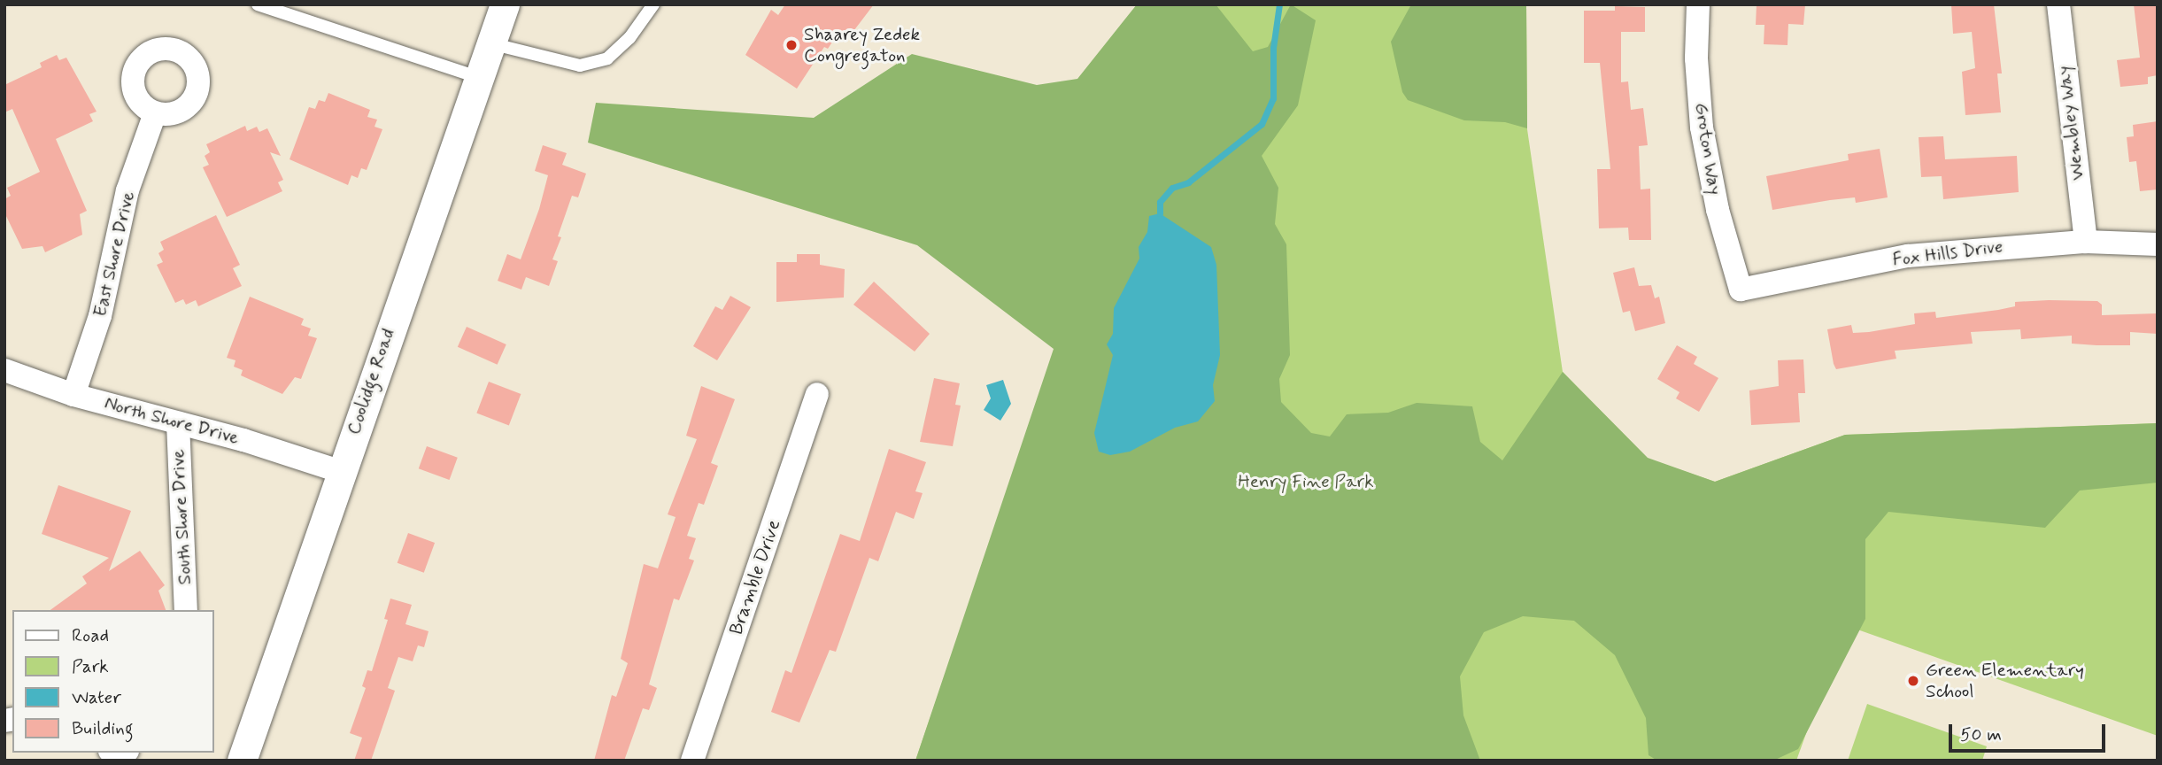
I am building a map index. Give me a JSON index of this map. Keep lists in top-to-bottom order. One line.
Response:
{"streets":{"street":["Wembley Way","Groton Way","Fox Hills Drive","East Shore Drive","Coolidge Road","North Shore Drive","South Shore Drive","Bramble Drive"]},"crossings":[["Wembley Way","Fox Hills Drive"],["Groton Way","Fox Hills Drive"],["East Shore Drive","North Shore Drive"],["Coolidge Road","North Shore Drive"],["North Shore Drive","South Shore Drive"]],"parks":["Henry Fine Park"],"places":["Shaarey Zedek Congregaton","Green Elementary School"],"legend":["Road","Park","Water","Building"],"scale_bar":"50 m"}
